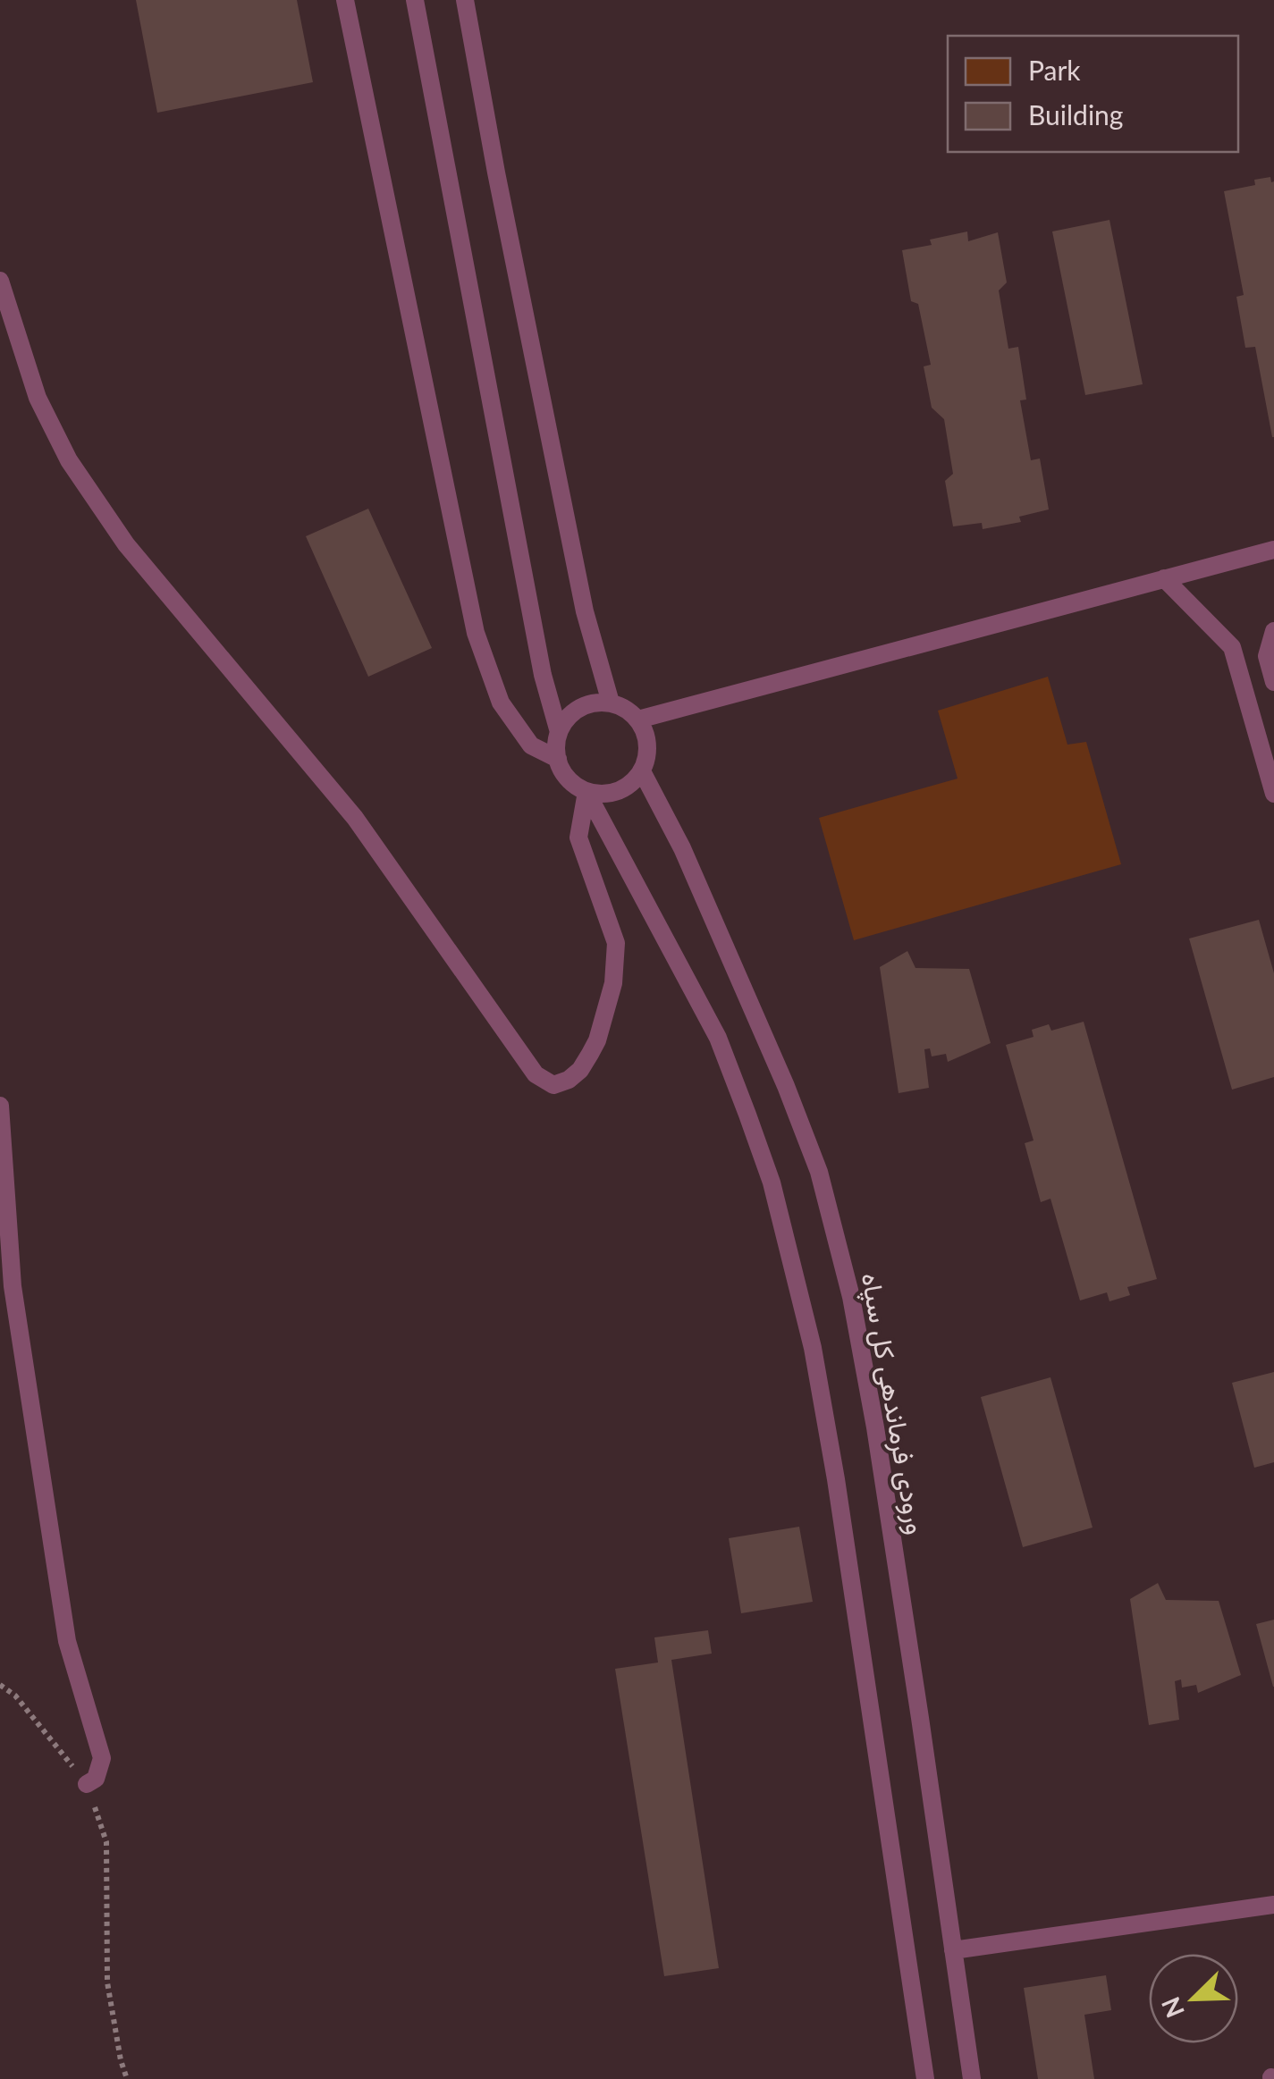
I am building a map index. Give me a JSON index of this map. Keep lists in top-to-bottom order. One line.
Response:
{"streets":{"lane":["ورودی فرماندهی کل سپاه"]},"legend":["Park","Building"],"north":"bottom left"}
